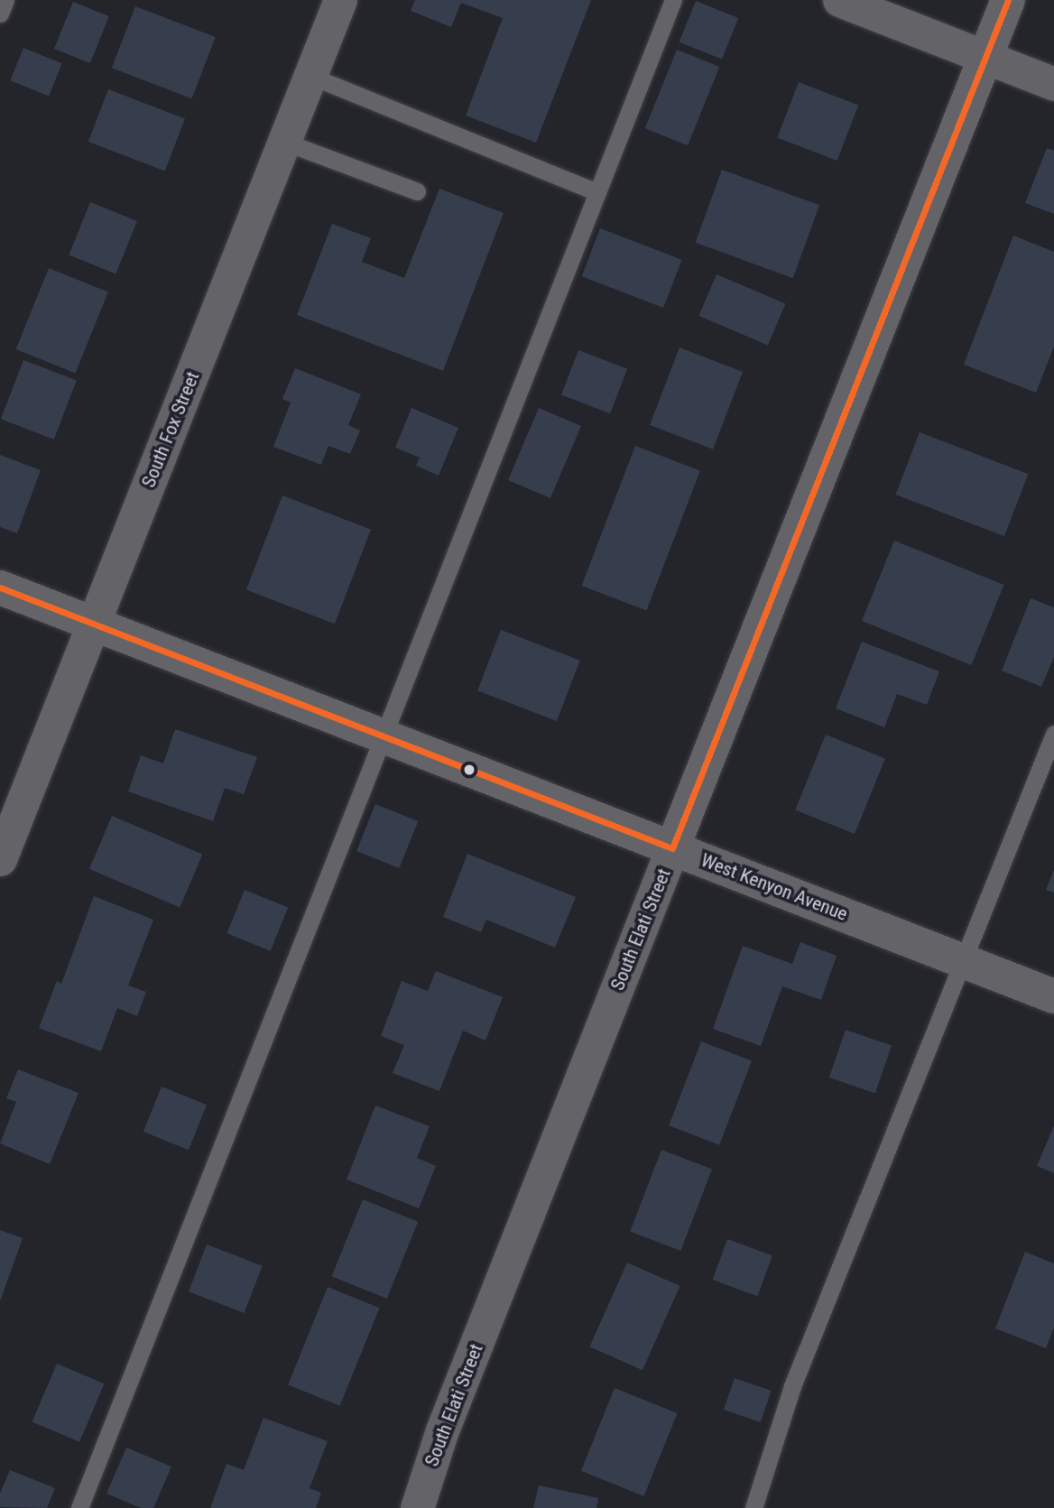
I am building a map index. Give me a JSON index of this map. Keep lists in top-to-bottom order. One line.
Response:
{"streets":{"street":["South Fox Street","West Kenyon Avenue","South Elati Street"]},"crossings":[["South Fox Street","West Kenyon Avenue"],["West Kenyon Avenue","South Elati Street"]]}
